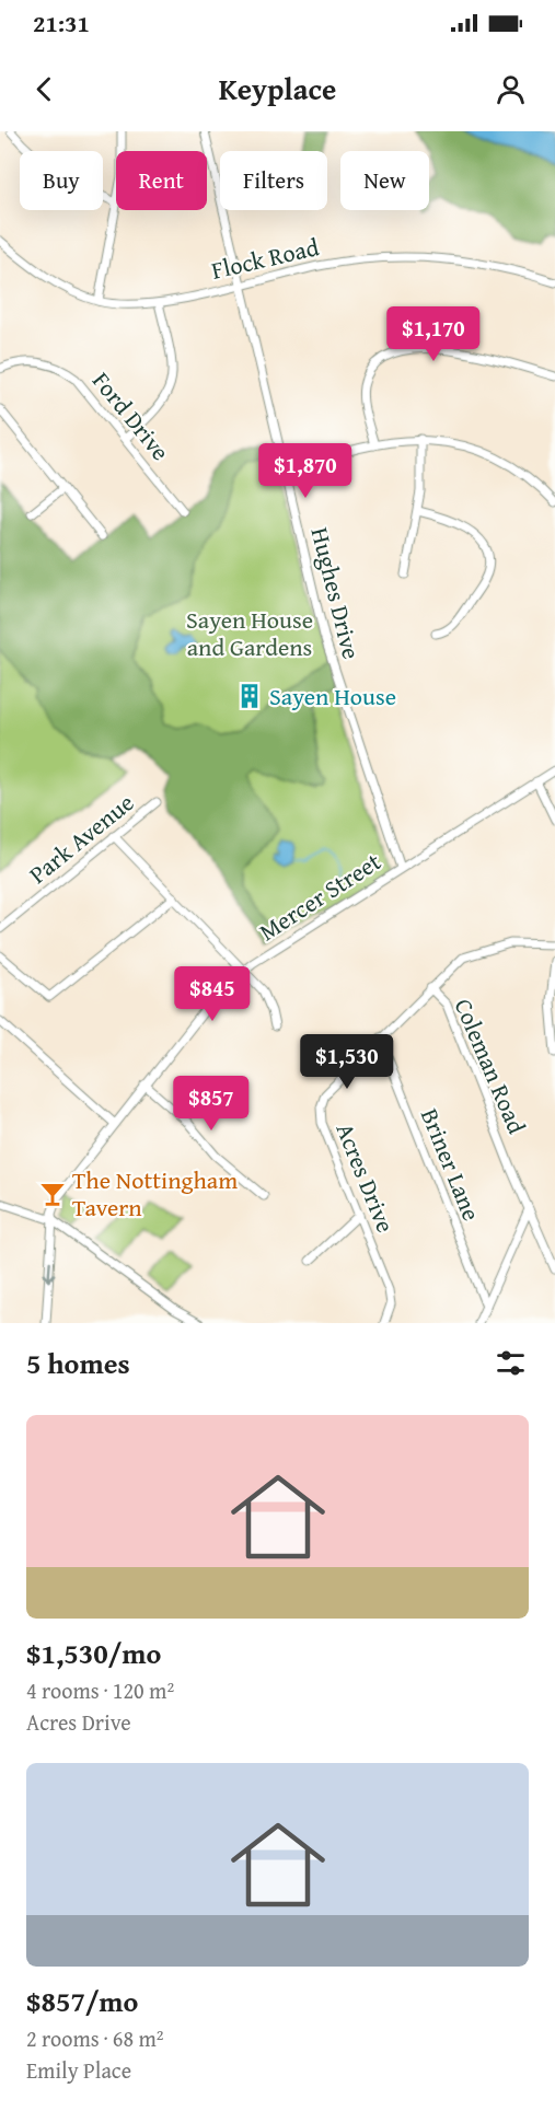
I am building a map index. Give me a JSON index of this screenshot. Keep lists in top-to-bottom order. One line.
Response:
{"streets":{"street":["Flock Road","Ford Drive","Hughes Drive","Park Avenue","Mercer Street","Coleman Road","Briner Lane","Acres Drive"]},"crossings":[["Flock Road","Hughes Drive"],["Hughes Drive","Mercer Street"],["Coleman Road","Acres Drive"],["Briner Lane","Acres Drive"]],"parks":["Sayen House and Gardens"],"places":{"building":["Sayen House"],"bar":["The Nottingham Tavern"]},"page":{"status":"21:31","header":"Keyplace","chip":["Buy","Rent","Filters","New"],"price":["$1,170","$1,870","$845","$1,530","$857"],"heading":"5 homes","list":[{"name":"$1,530/mo","note":"4 rooms · 120 m² · Acres Drive"},{"name":"$857/mo","note":"2 rooms · 68 m² · Emily Place"}]}}
